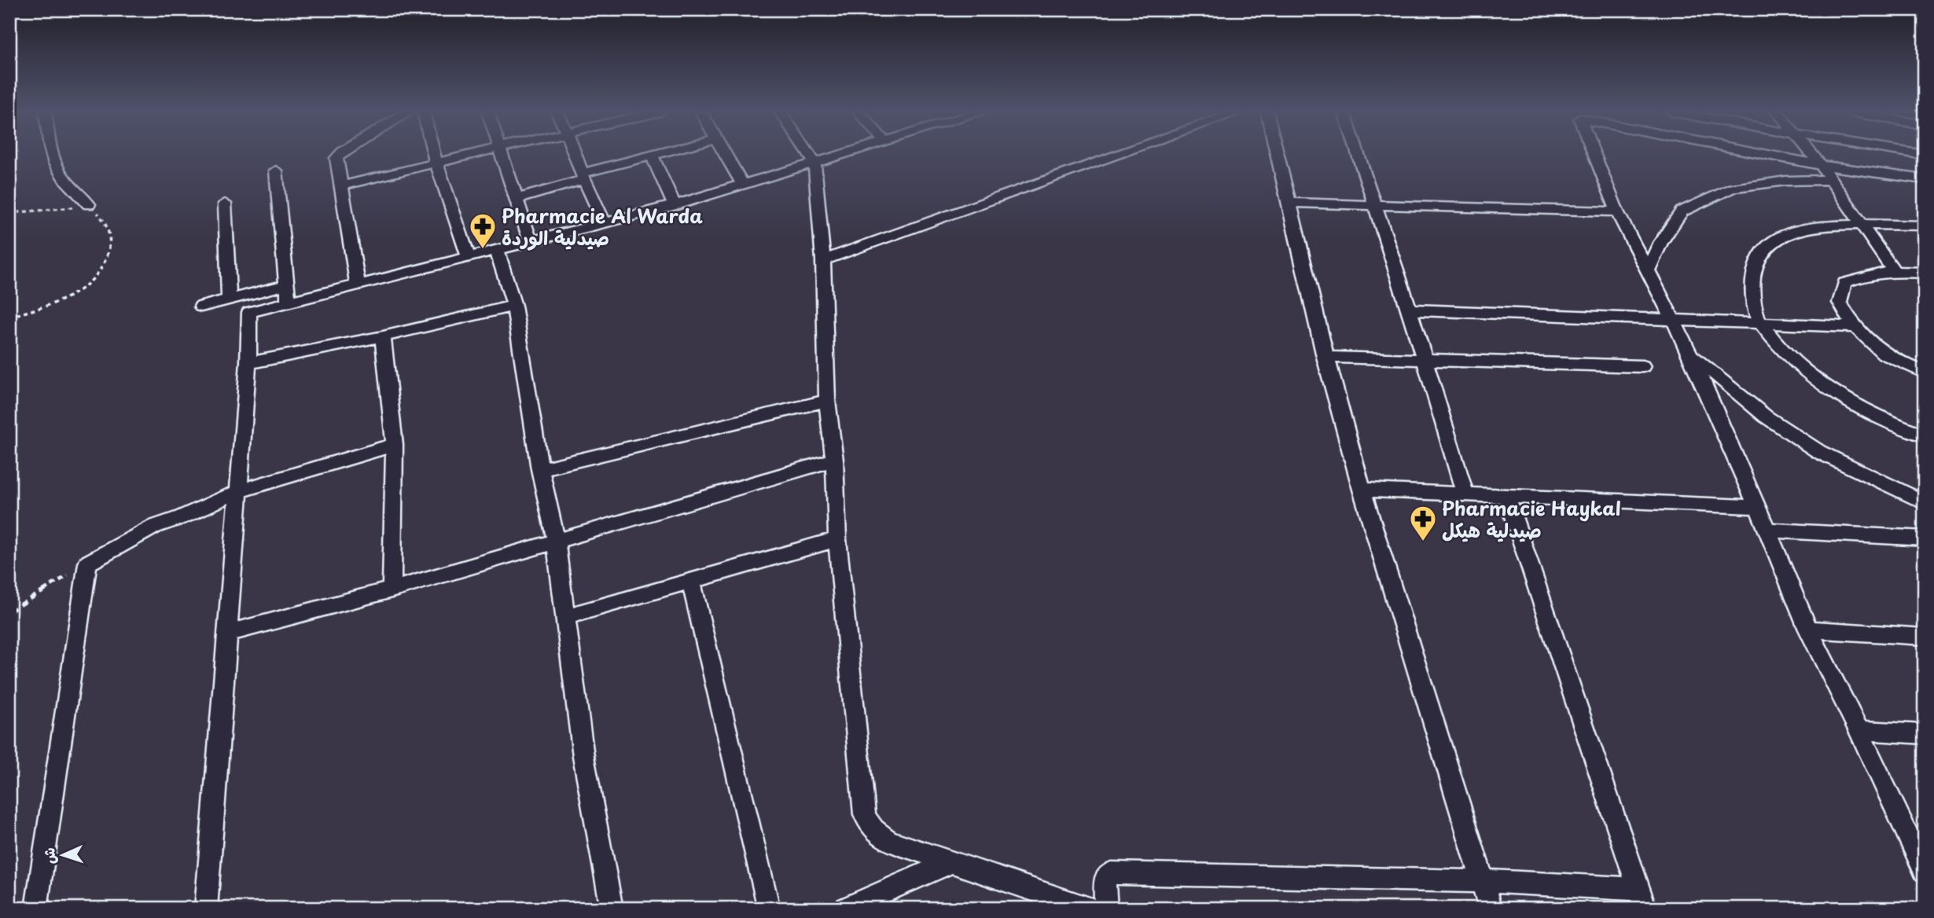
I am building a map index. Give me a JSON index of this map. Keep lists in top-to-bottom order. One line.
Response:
{"places":{"pharmacy":["Pharmacie Al Warda صيدلية الوردة","Pharmacie Haykal صيدلية هيكل"]},"north":"left"}
